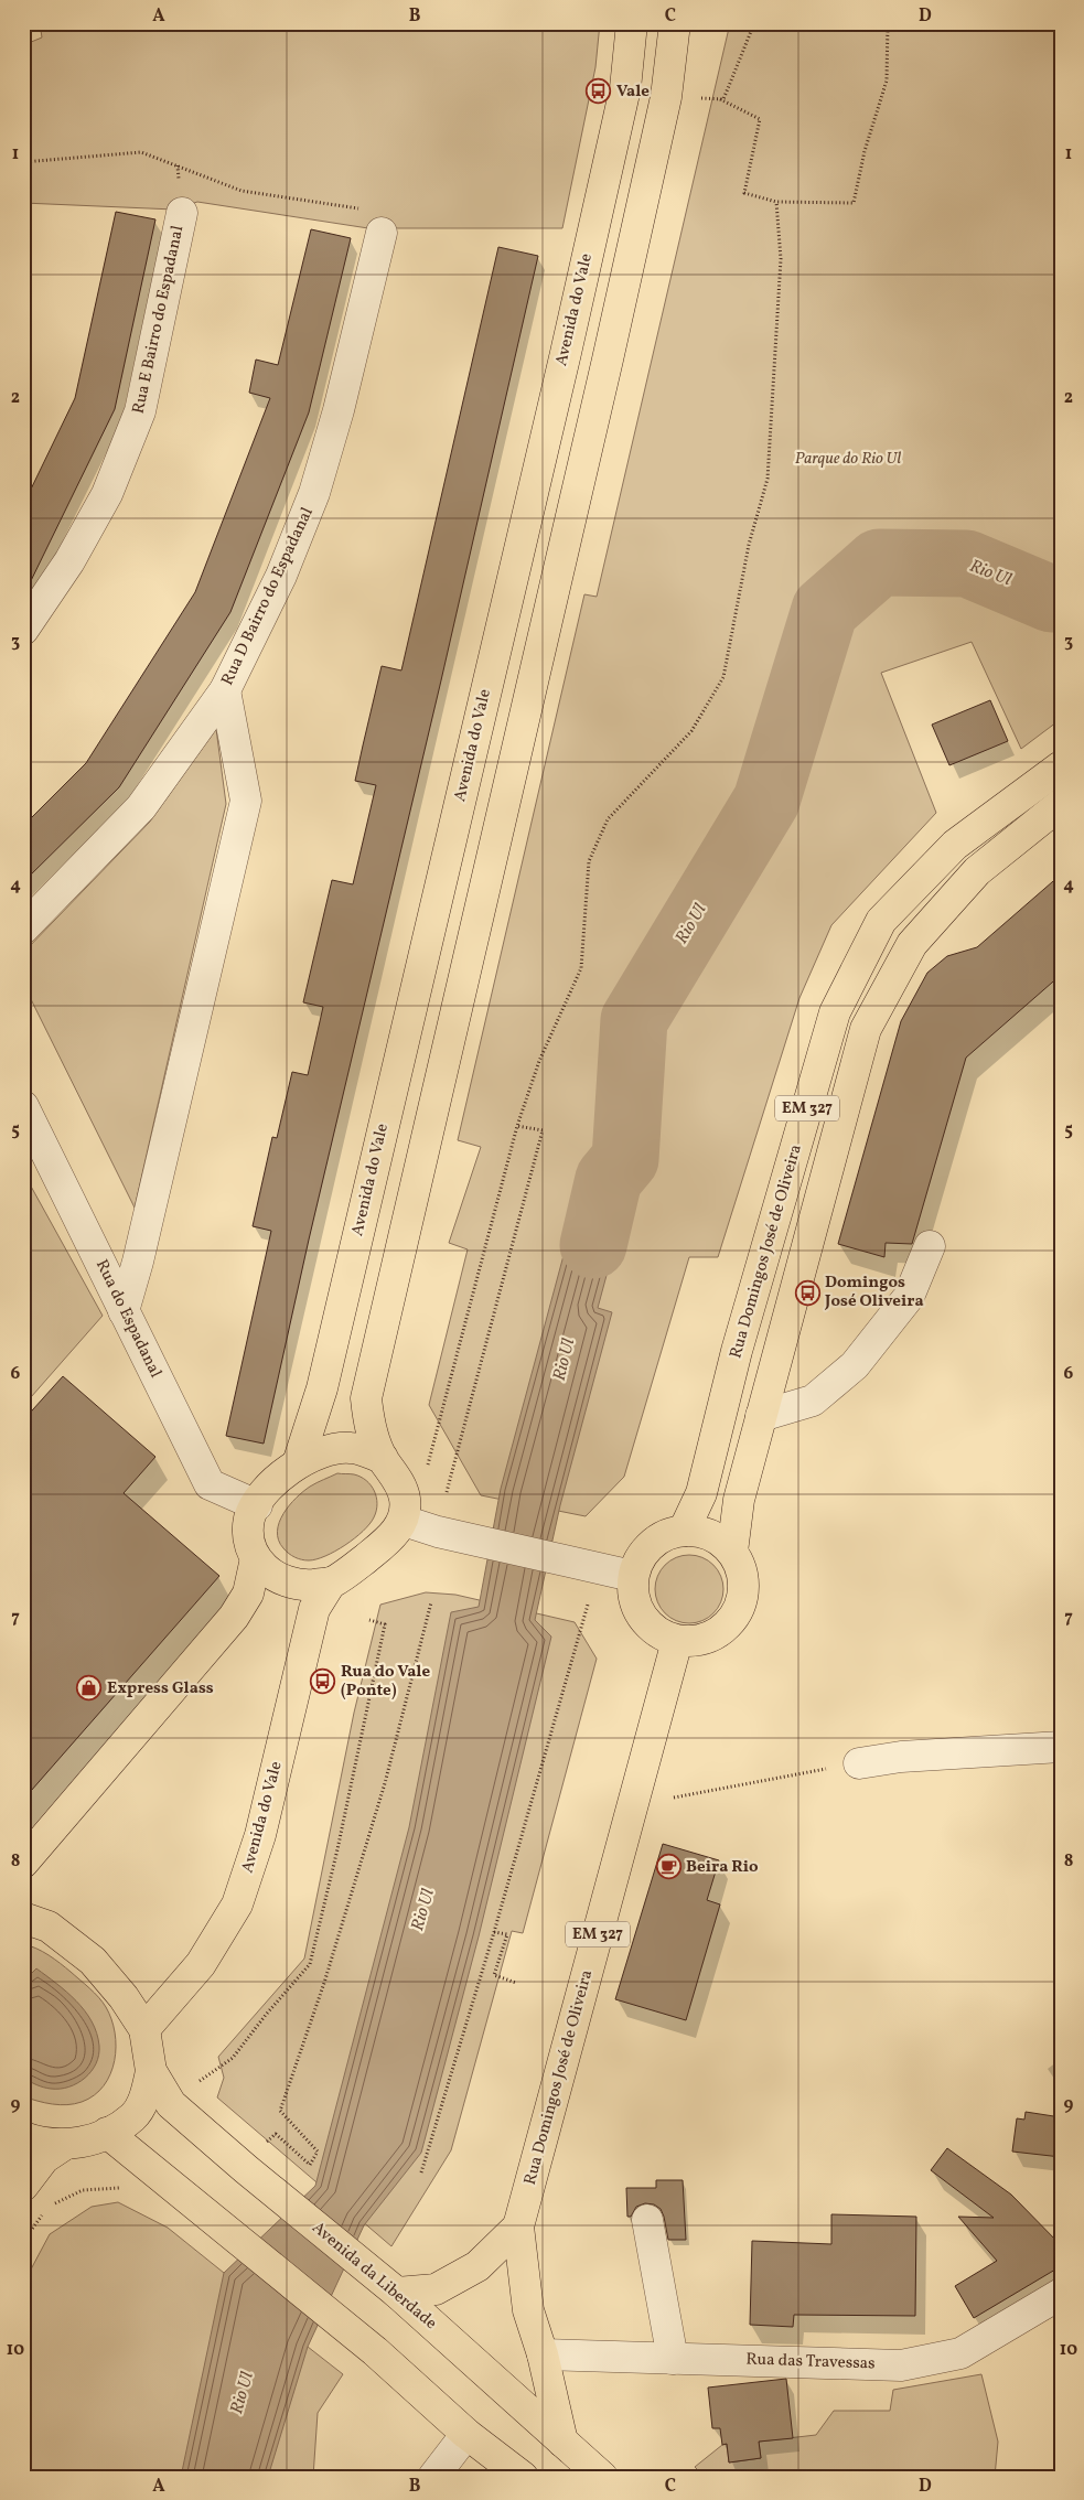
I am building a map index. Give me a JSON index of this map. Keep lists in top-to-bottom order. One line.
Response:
{"streets":{"main road":["Avenida do Vale","EM 327","Rua Domingos José de Oliveira","Avenida da Liberdade"],"street":["Rua E Bairro do Espadanal","Rua D Bairro do Espadanal","Rua do Espadanal","Rua das Travessas"]},"crossings":[["Avenida do Vale","Rua do Espadanal"],["Avenida do Vale","Avenida da Liberdade"],["EM 327","Rua Domingos José de Oliveira"],["Rua Domingos José de Oliveira","Avenida da Liberdade"],["Rua Domingos José de Oliveira","Rua das Travessas"]],"water":["Rio Ul"],"parks":["Parque do Rio Ul"],"places":{"bus stop":["Vale","Domingos José Oliveira","Rua do Vale (Ponte)"],"shop":["Express Glass"],"cafe":["Beira Rio"]},"grid":{"columns":["A","B","C","D"],"rows":["1","2","3","4","5","6","7","8","9","10"]}}
